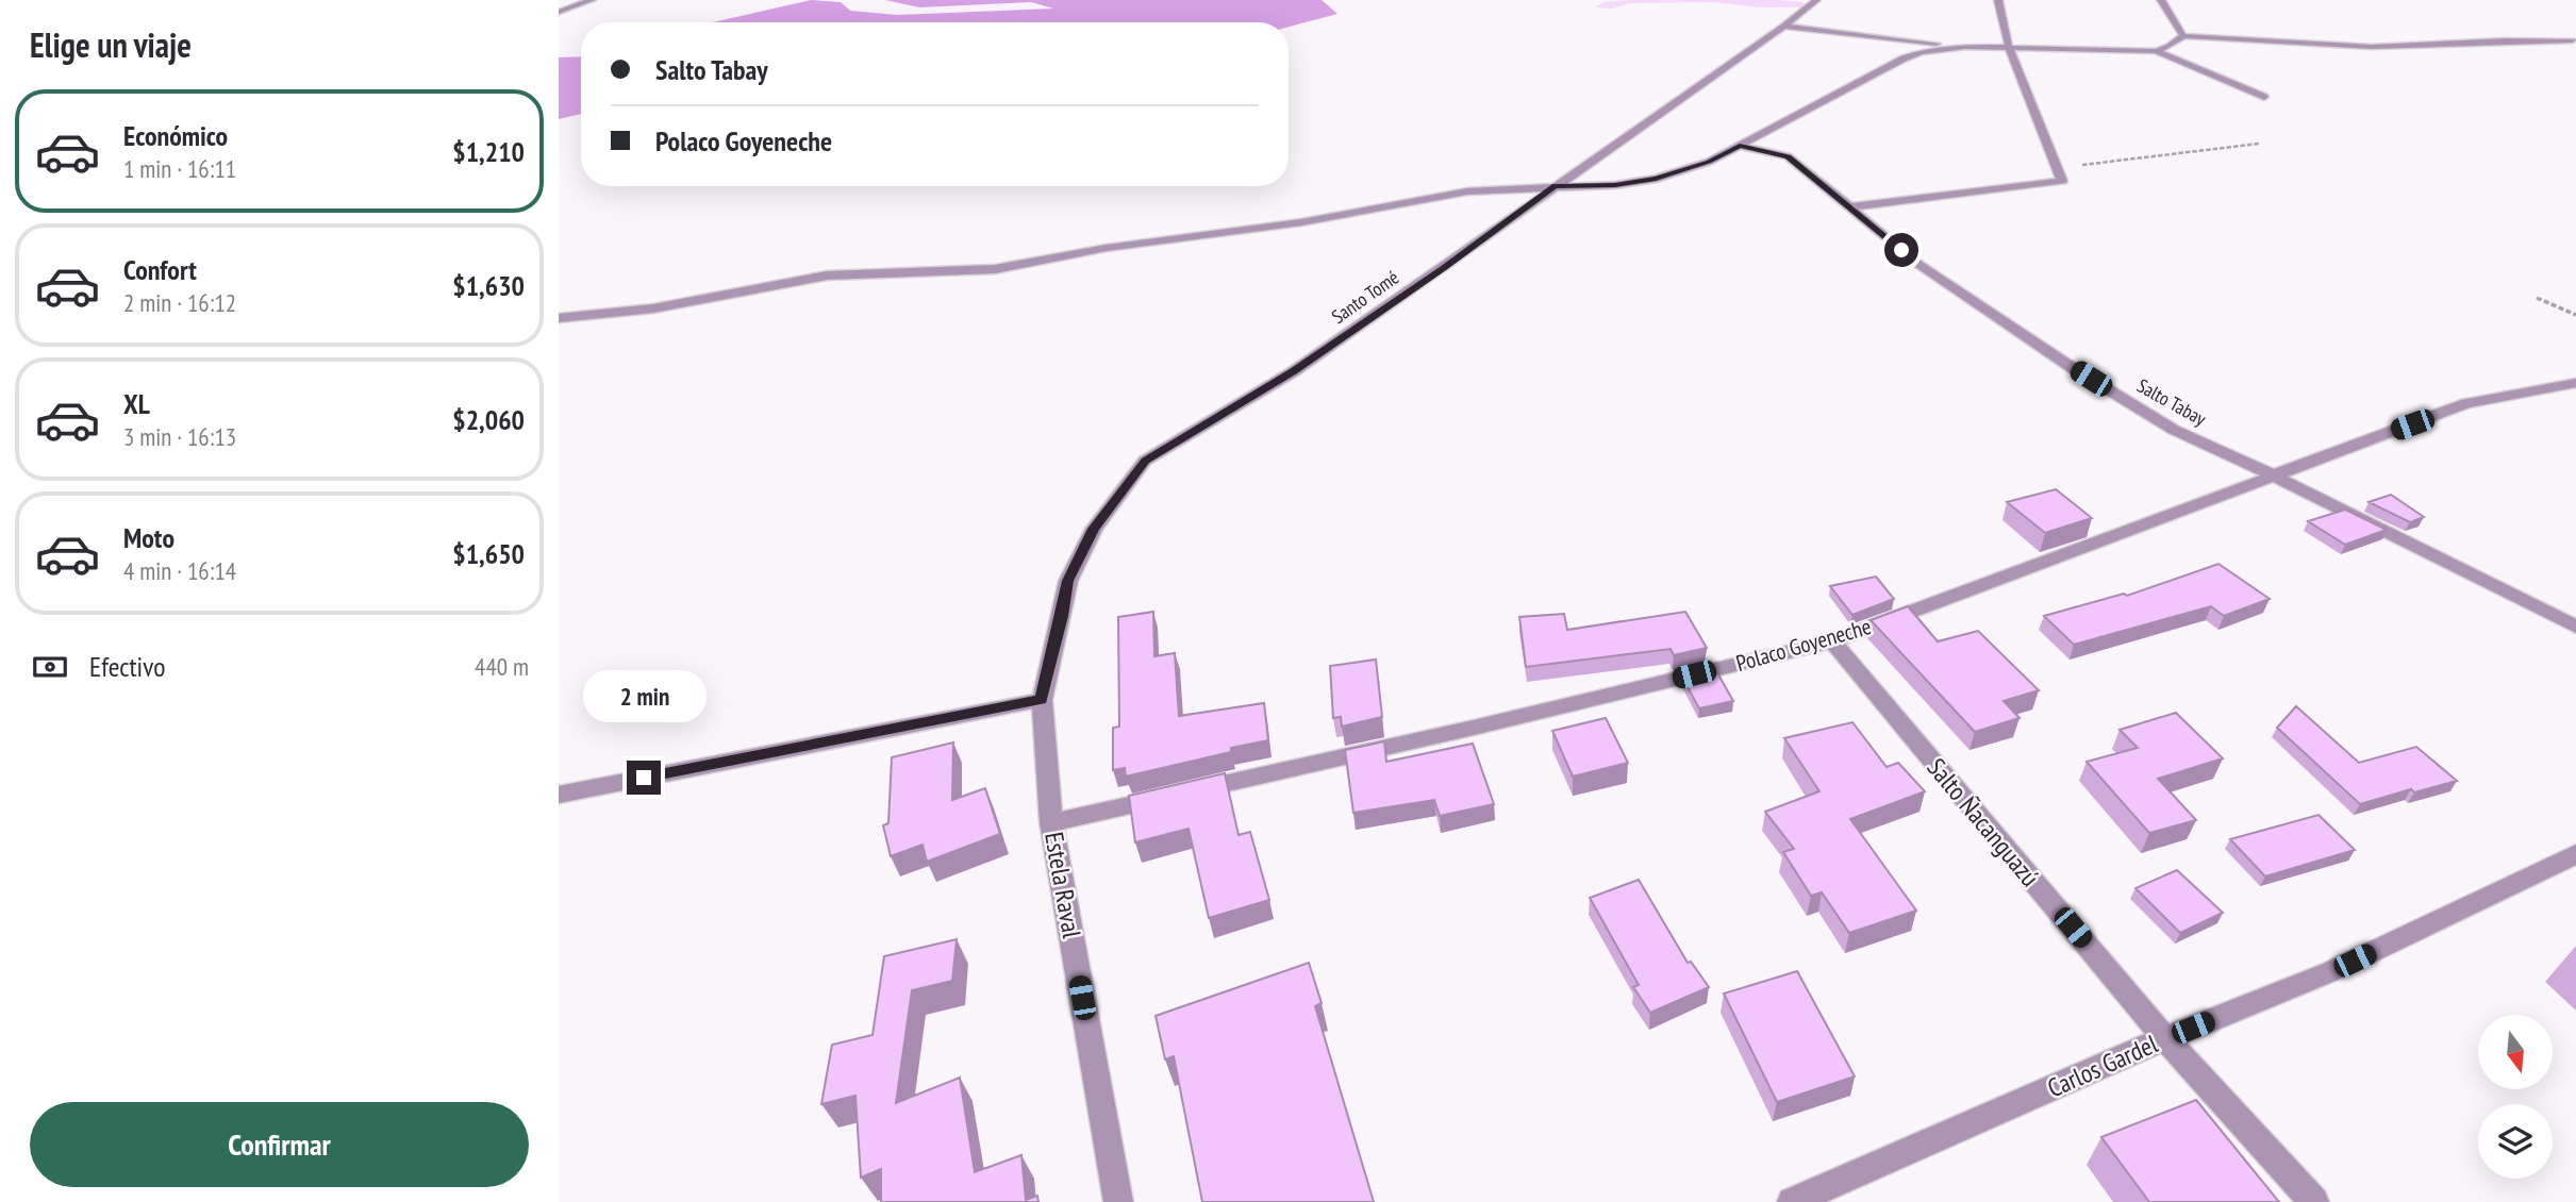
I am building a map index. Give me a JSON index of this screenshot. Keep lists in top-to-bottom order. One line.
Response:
{"streets":{"street":["Santo Tomé","Salto Tabay","Polaco Goyeneche","Salto Ñacanguazú","Estela Raval","Carlos Gardel"]},"crossings":[["Santo Tomé","Estela Raval"],["Salto Tabay","Polaco Goyeneche"],["Polaco Goyeneche","Salto Ñacanguazú"],["Polaco Goyeneche","Estela Raval"],["Salto Ñacanguazú","Carlos Gardel"]],"north":"bottom","page":{"heading":"Elige un viaje","banner":["Salto Tabay","Polaco Goyeneche"],"list":[{"name":"Económico","note":"1 min · 16:11","value":"$1,210"},{"name":"Confort","note":"2 min · 16:12","value":"$1,630"},{"name":"XL","note":"3 min · 16:13","value":"$2,060"},{"name":"Moto","note":"4 min · 16:14","value":"$1,650"}],"pay":["Efectivo","440 m"],"bubble":"2 min","buttons":"Confirmar"}}
